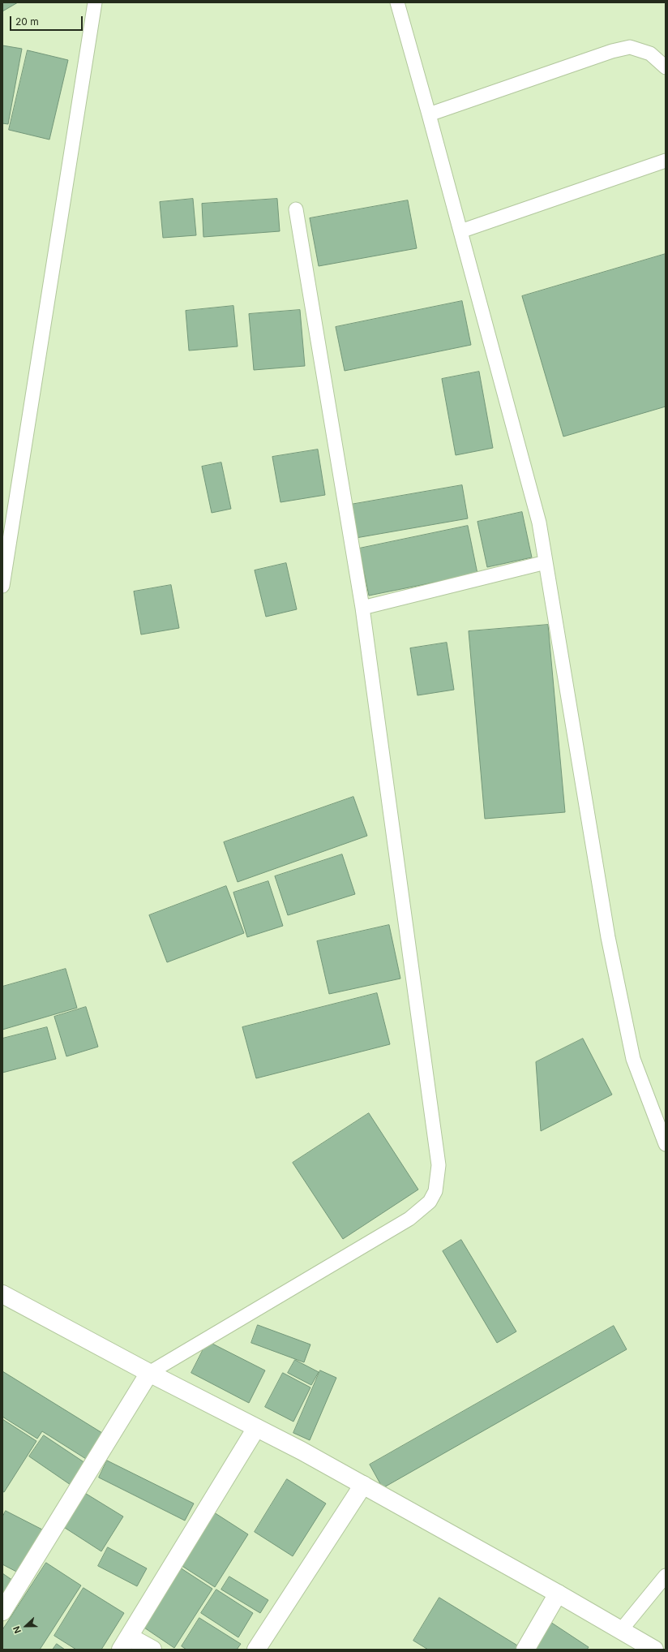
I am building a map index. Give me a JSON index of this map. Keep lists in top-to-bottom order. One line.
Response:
{"scale_bar":"20 m","north":"left"}
